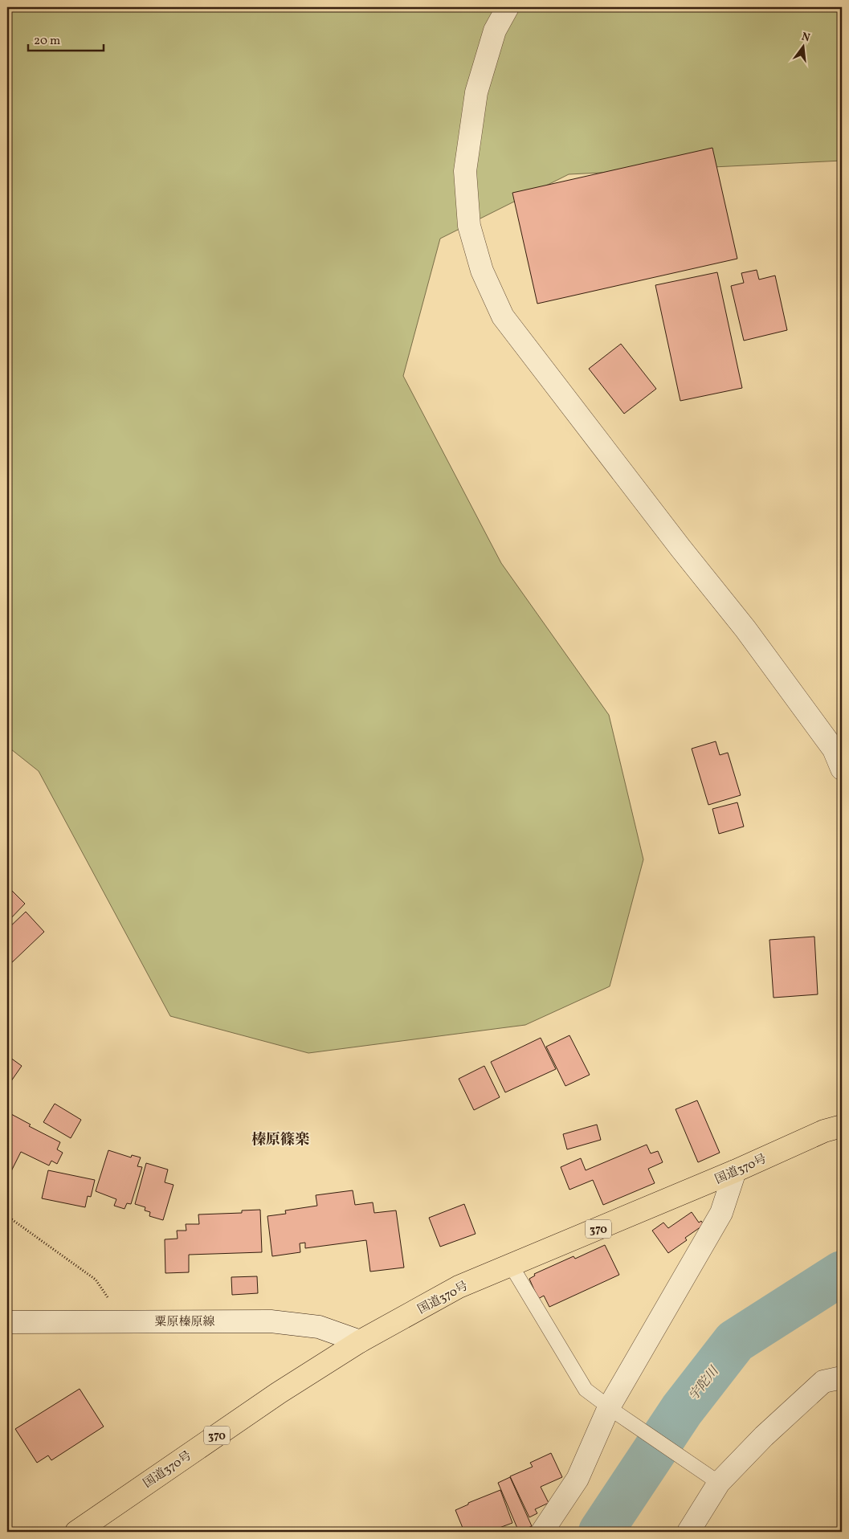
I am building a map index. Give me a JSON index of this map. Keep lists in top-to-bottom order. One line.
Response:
{"streets":{"highway":["国道370号","370"],"street":["粟原榛原線"]},"crossings":[["国道370号","粟原榛原線"]],"districts":["榛原篠楽"],"water":["宇陀川"],"scale_bar":"20 m","north":"top"}
